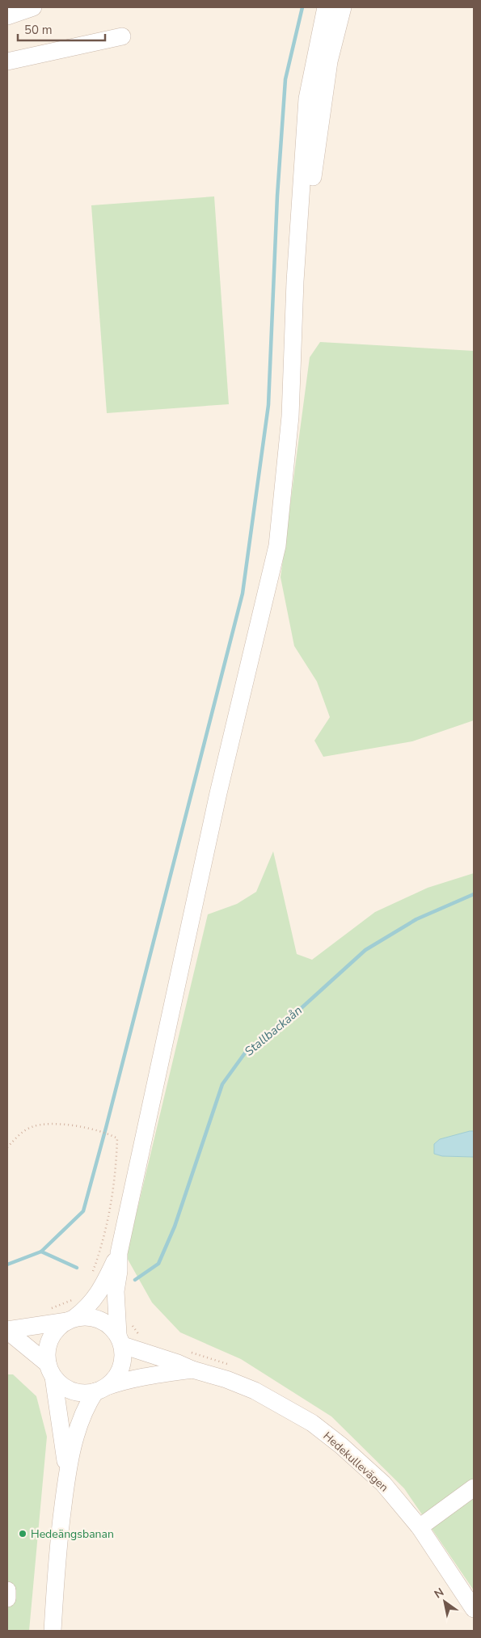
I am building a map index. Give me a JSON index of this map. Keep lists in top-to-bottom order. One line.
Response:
{"streets":{"street":["Hedekullevägen"]},"water":["Stallbackaån"],"places":["Hedeängsbanan"],"scale_bar":"50 m","north":"top left"}
